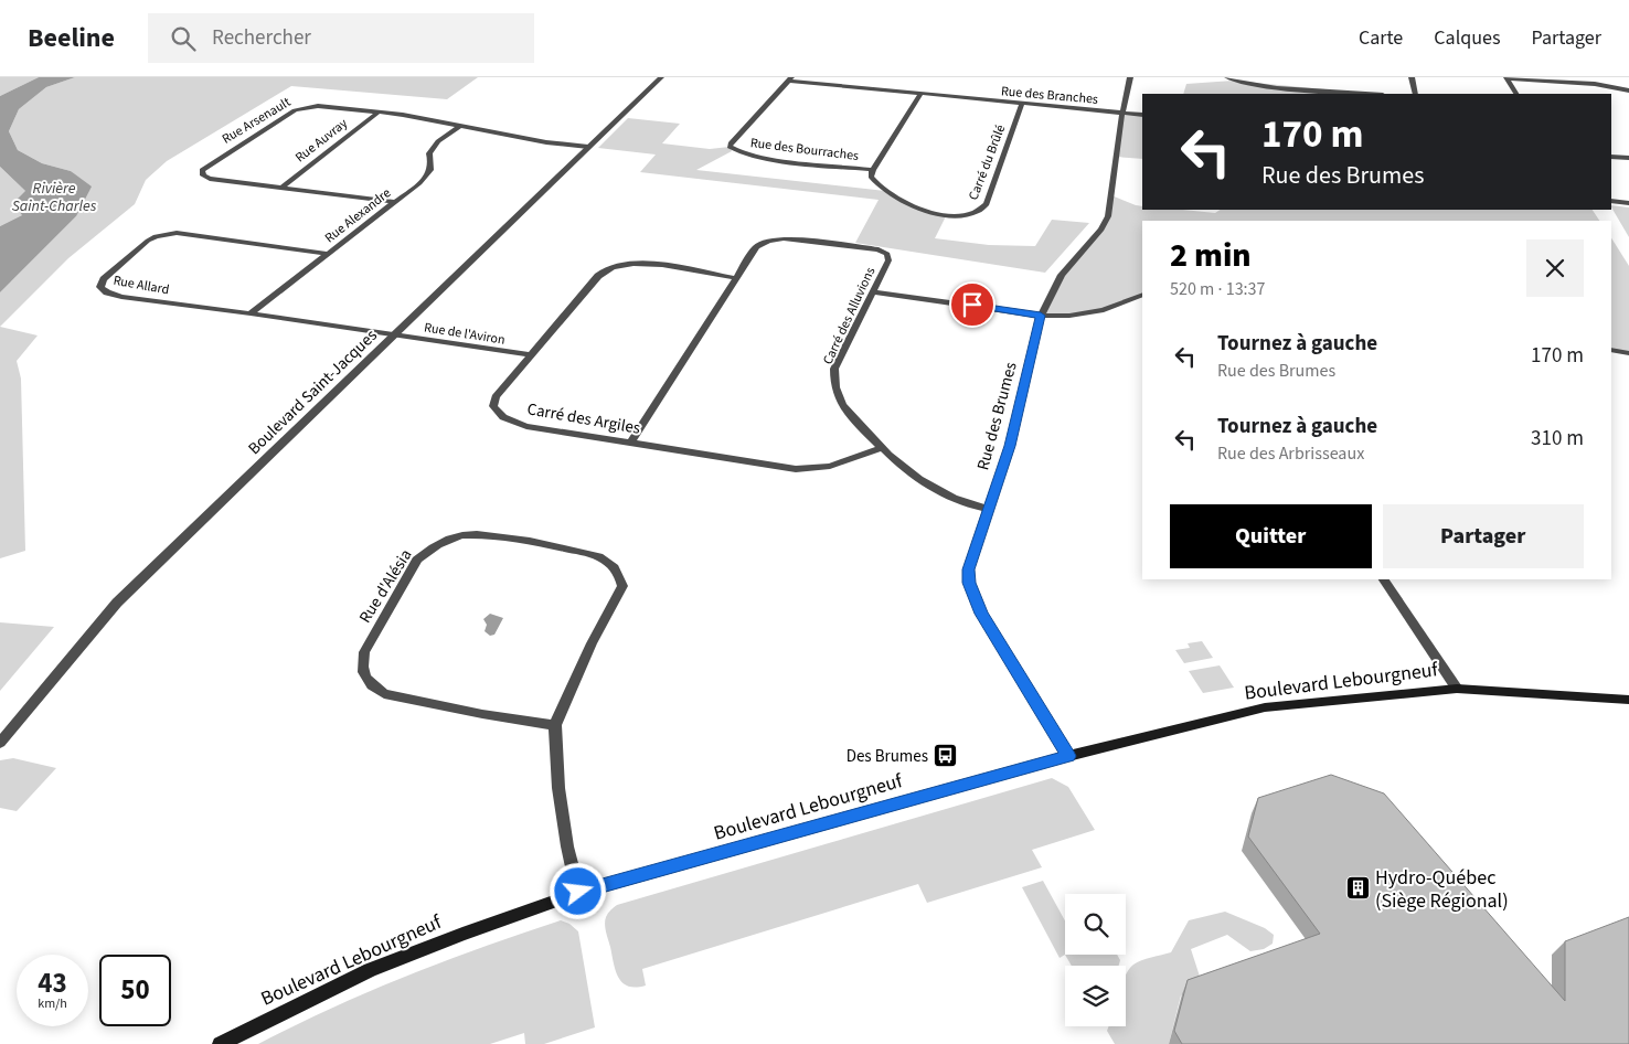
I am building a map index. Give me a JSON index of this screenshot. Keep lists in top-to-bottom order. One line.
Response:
{"streets":{"main road":["Boulevard Lebourgneuf"],"street":["Rue des Branches","Rue Arsenault","Rue Auvray","Rue des Bourraches","Carré du Brûlé","Rue Alexandre","Rue Allard","Carré des Alluvions","Rue de l'Aviron","Boulevard Saint-Jacques","Rue des Brumes","Carré des Argiles","Rue d'Alésia"]},"crossings":[["Rue des Branches","Rue des Bourraches"],["Rue des Branches","Carré du Brûlé"],["Rue des Branches","Rue des Brumes"],["Rue Arsenault","Rue Auvray"],["Rue Arsenault","Rue Alexandre"],["Rue Arsenault","Boulevard Saint-Jacques"],["Rue des Bourraches","Carré du Brûlé"],["Rue Alexandre","Rue Allard"],["Rue Allard","Rue de l'Aviron"],["Rue Allard","Boulevard Saint-Jacques"],["Carré des Alluvions","Rue des Brumes"],["Carré des Alluvions","Carré des Argiles"],["Rue de l'Aviron","Boulevard Saint-Jacques"],["Rue de l'Aviron","Carré des Argiles"],["Rue des Brumes","Boulevard Lebourgneuf"],["Rue d'Alésia","Boulevard Lebourgneuf"]],"water":["Rivière Saint-Charles"],"places":{"bus stop":["Des Brumes"],"building":["Hydro-Québec (Siège Régional)"]},"page":{"header":"Beeline","search":"Rechercher","nav":["Carte","Calques","Partager"],"turn":["170 m","Rue des Brumes"],"heading":["2 min","520 m · 13:37"],"list":[{"name":"Tournez à gauche","note":"Rue des Brumes","value":"170 m"},{"name":"Tournez à gauche","note":"Rue des Arbrisseaux","value":"310 m"}],"buttons":["Quitter","Partager"],"speed":"43 km/h","limit":"50"}}
